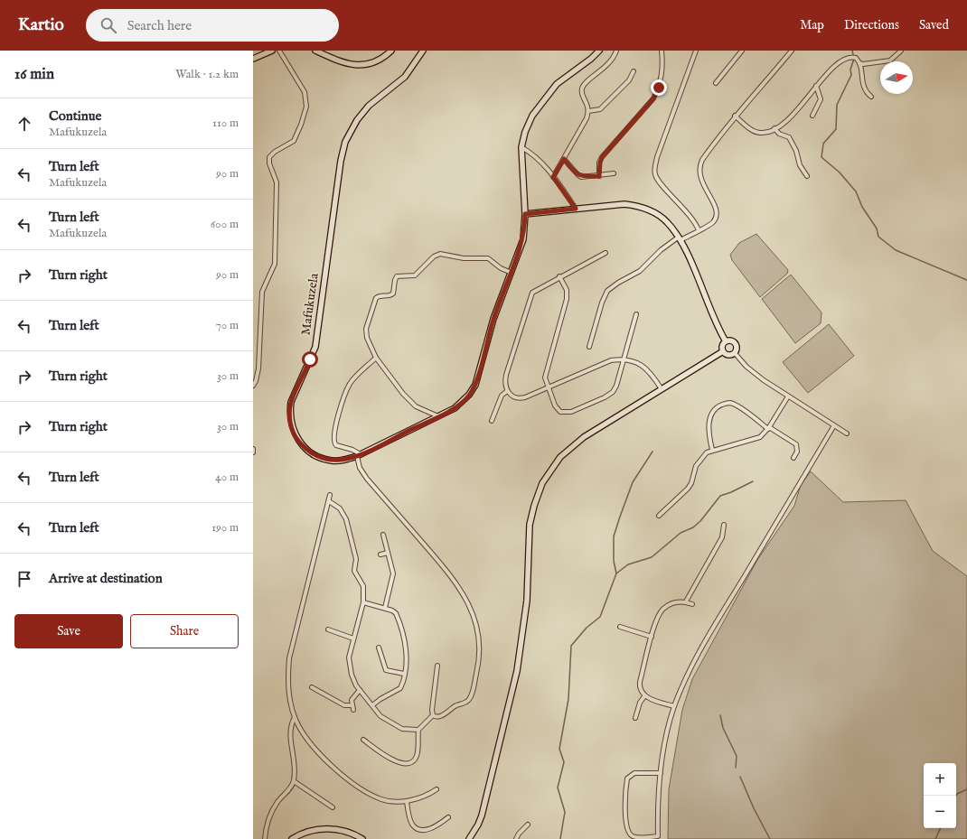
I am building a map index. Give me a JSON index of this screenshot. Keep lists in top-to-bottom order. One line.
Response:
{"streets":{"street":["Mafukuzela"]},"north":"right","page":{"header":"Kartio","search":"Search here","nav":["Map","Directions","Saved"],"heading":["16 min","Walk · 1.2 km"],"list":[["Continue","Mafukuzela","110 m"],["Turn left","Mafukuzela","90 m"],["Turn left","Mafukuzela","600 m"],["Turn right","90 m"],["Turn left","70 m"],["Turn right","30 m"],["Turn right","30 m"],["Turn left","40 m"],["Turn left","190 m"],"Arrive at destination"],"buttons":["Save","Share"],"map_buttons":["+","−"]}}
